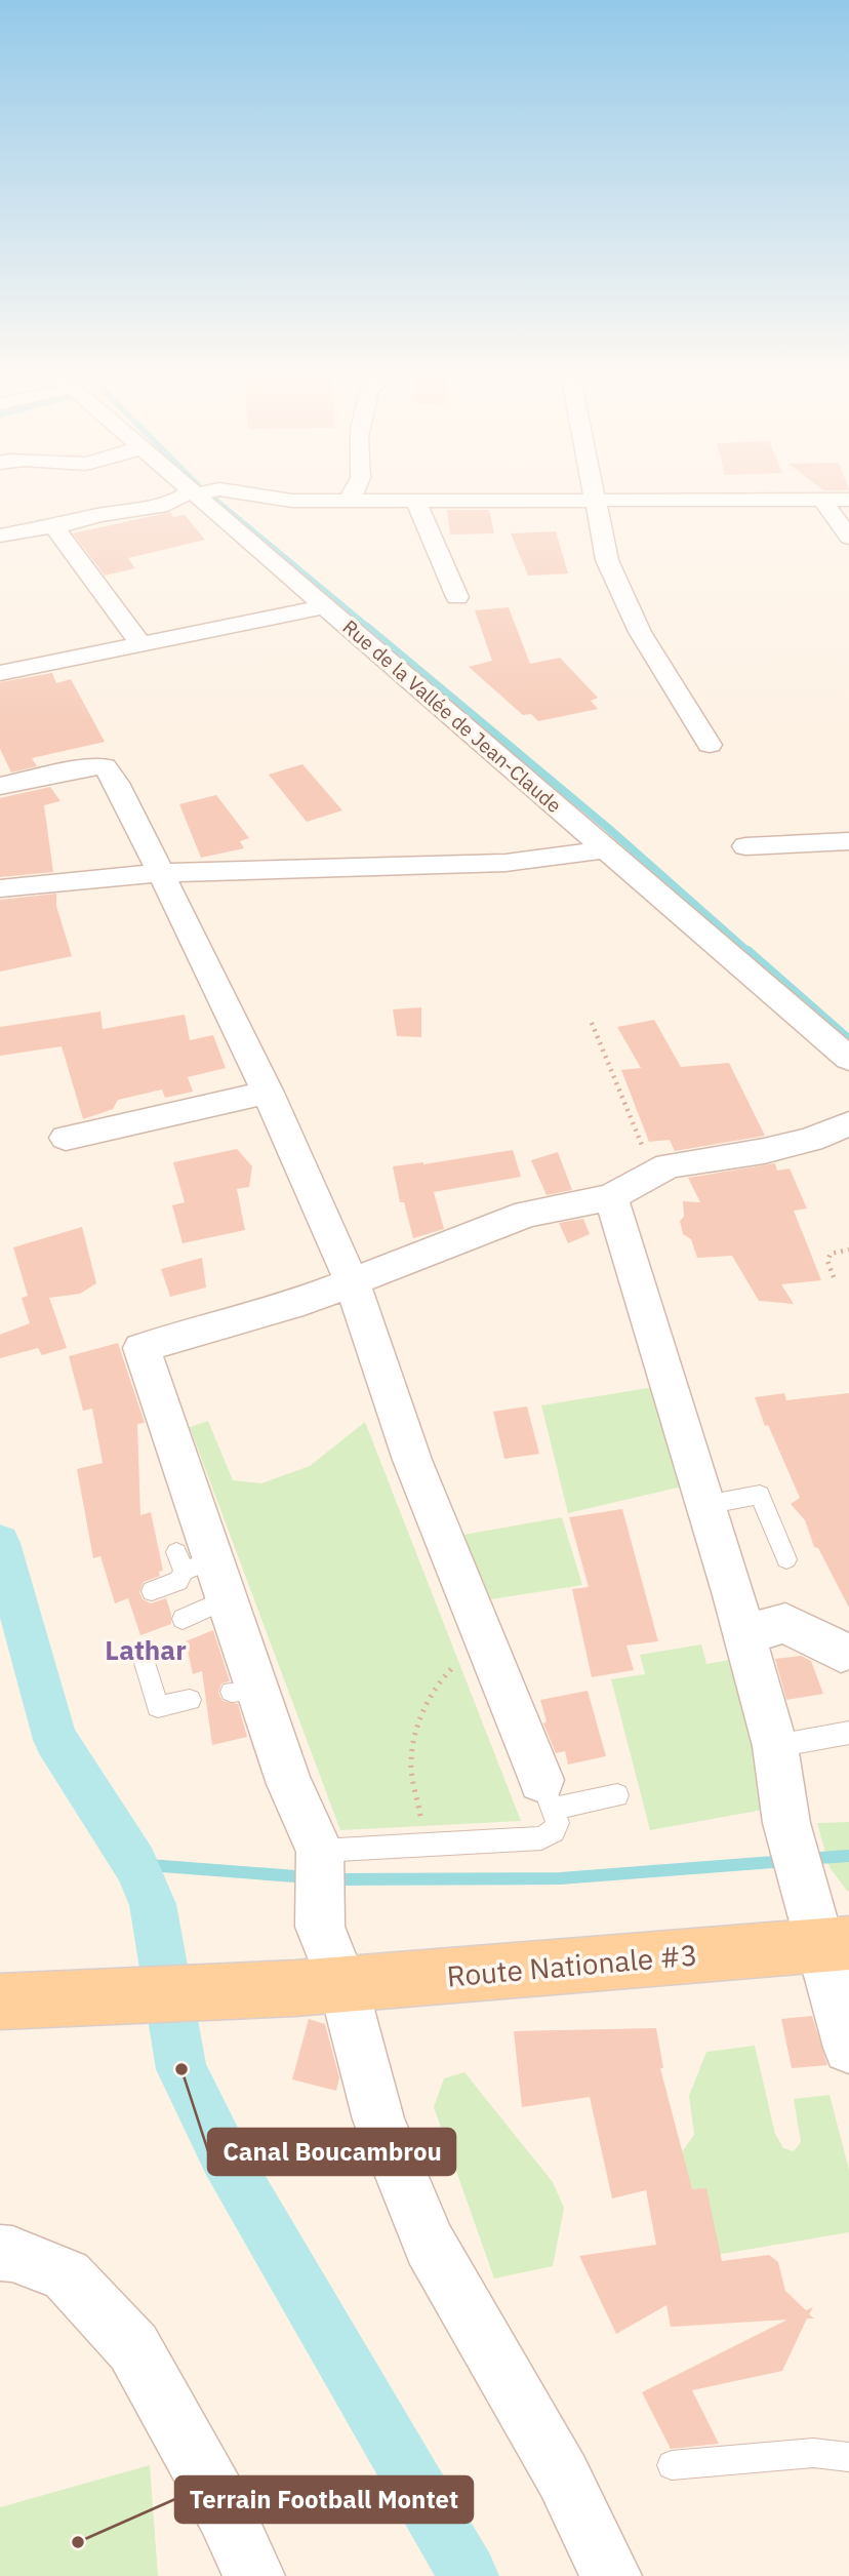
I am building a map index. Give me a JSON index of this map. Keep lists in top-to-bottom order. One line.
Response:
{"streets":{"main road":["Route Nationale #3"],"street":["Rue de la Vallée de Jean-Claude"]},"districts":["Lathar"],"places":["Canal Boucambrou","Terrain Football Montet"]}
